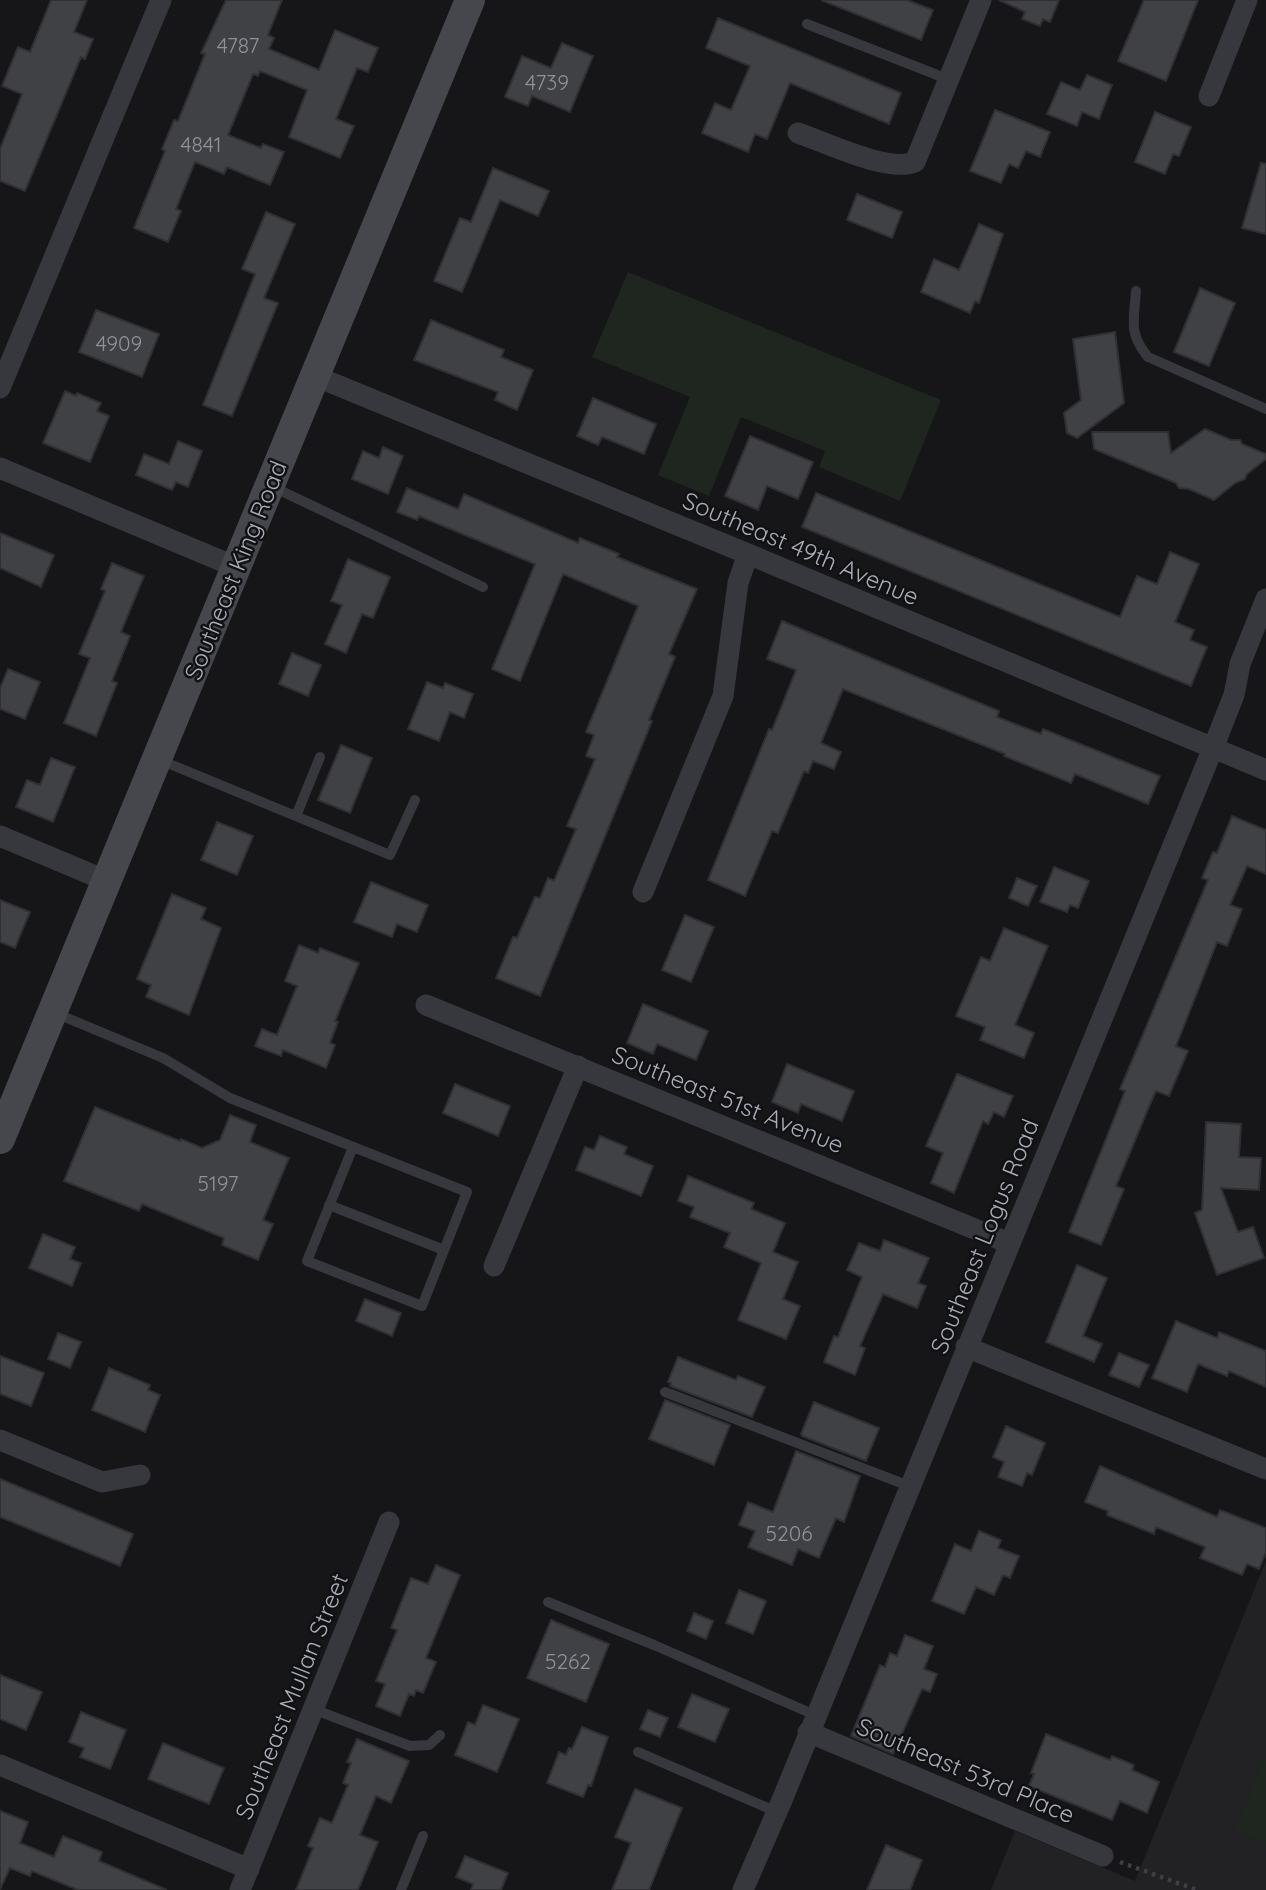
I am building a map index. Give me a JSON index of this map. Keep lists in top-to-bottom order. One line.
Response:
{"streets":{"main road":["Southeast King Road"],"street":["Southeast 49th Avenue","Southeast 51st Avenue","Southeast Logus Road","Southeast Mullan Street","Southeast 53rd Place"]},"crossings":[["Southeast 49th Avenue","Southeast King Road"],["Southeast 49th Avenue","Southeast Logus Road"],["Southeast 51st Avenue","Southeast Logus Road"],["Southeast Logus Road","Southeast 53rd Place"]],"house_numbers":["4787","4739","4841","4909","5197","5206","5262"]}
